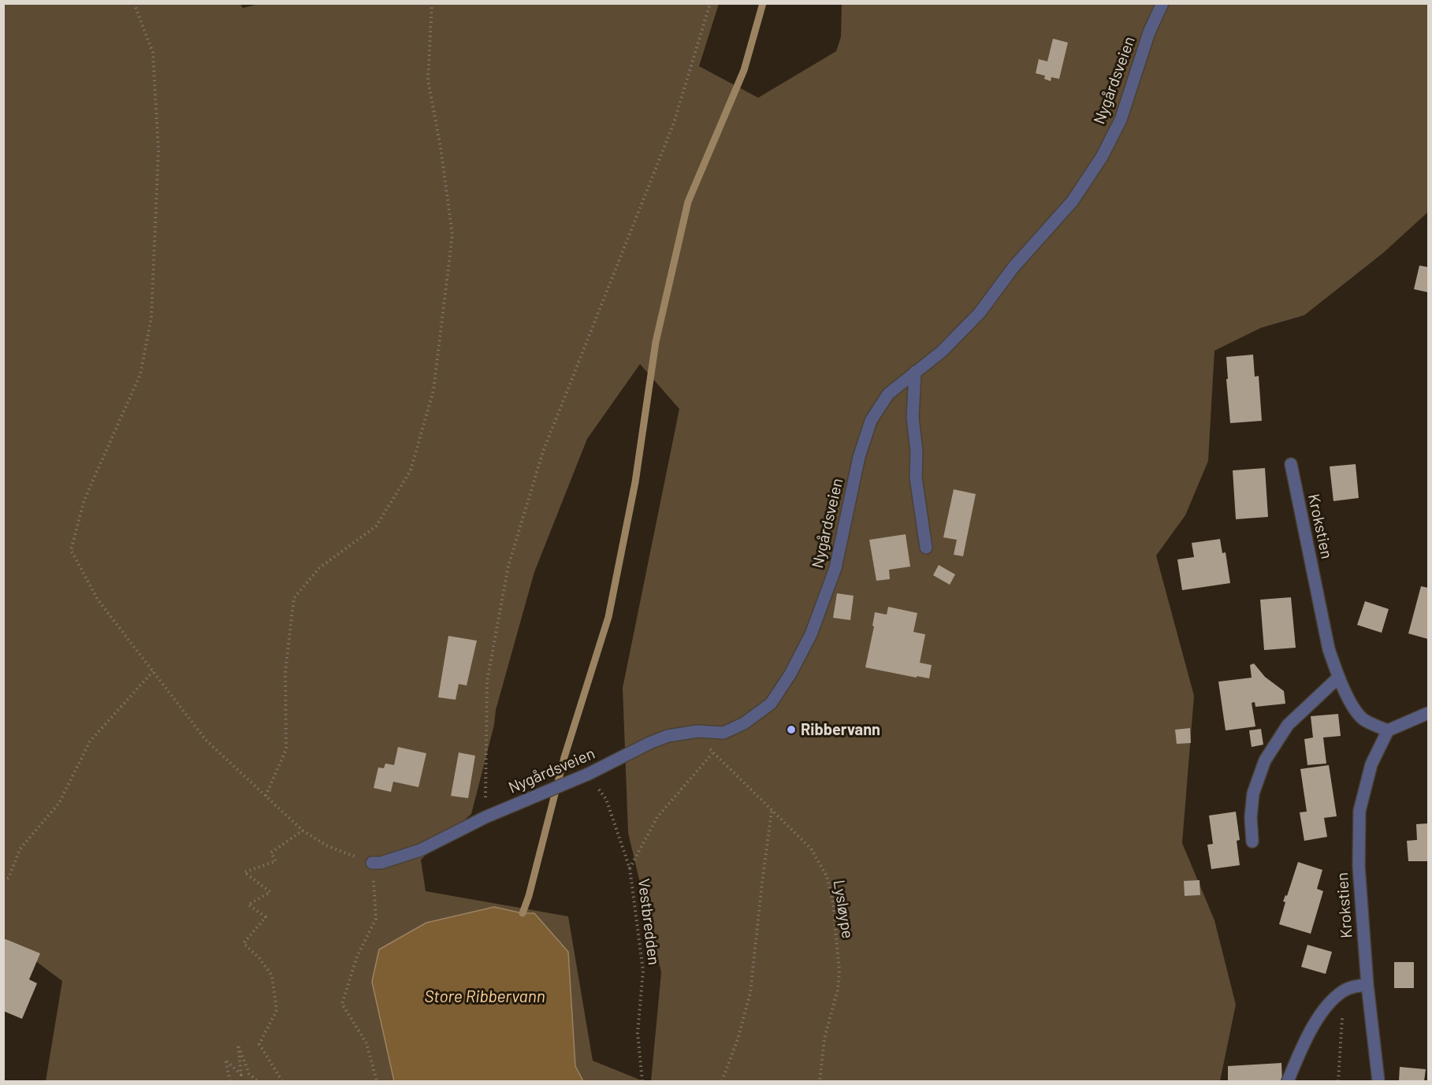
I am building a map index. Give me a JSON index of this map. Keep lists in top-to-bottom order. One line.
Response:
{"streets":{"street":["Nygårdsveien","Krokstien"],"path":["Lysløype","Vestbredden"]},"crossings":[["Nygårdsveien","Lysløype"],["Nygårdsveien","Vestbredden"]],"water":["Store Ribbervann"],"places":["Ribbervann"]}
